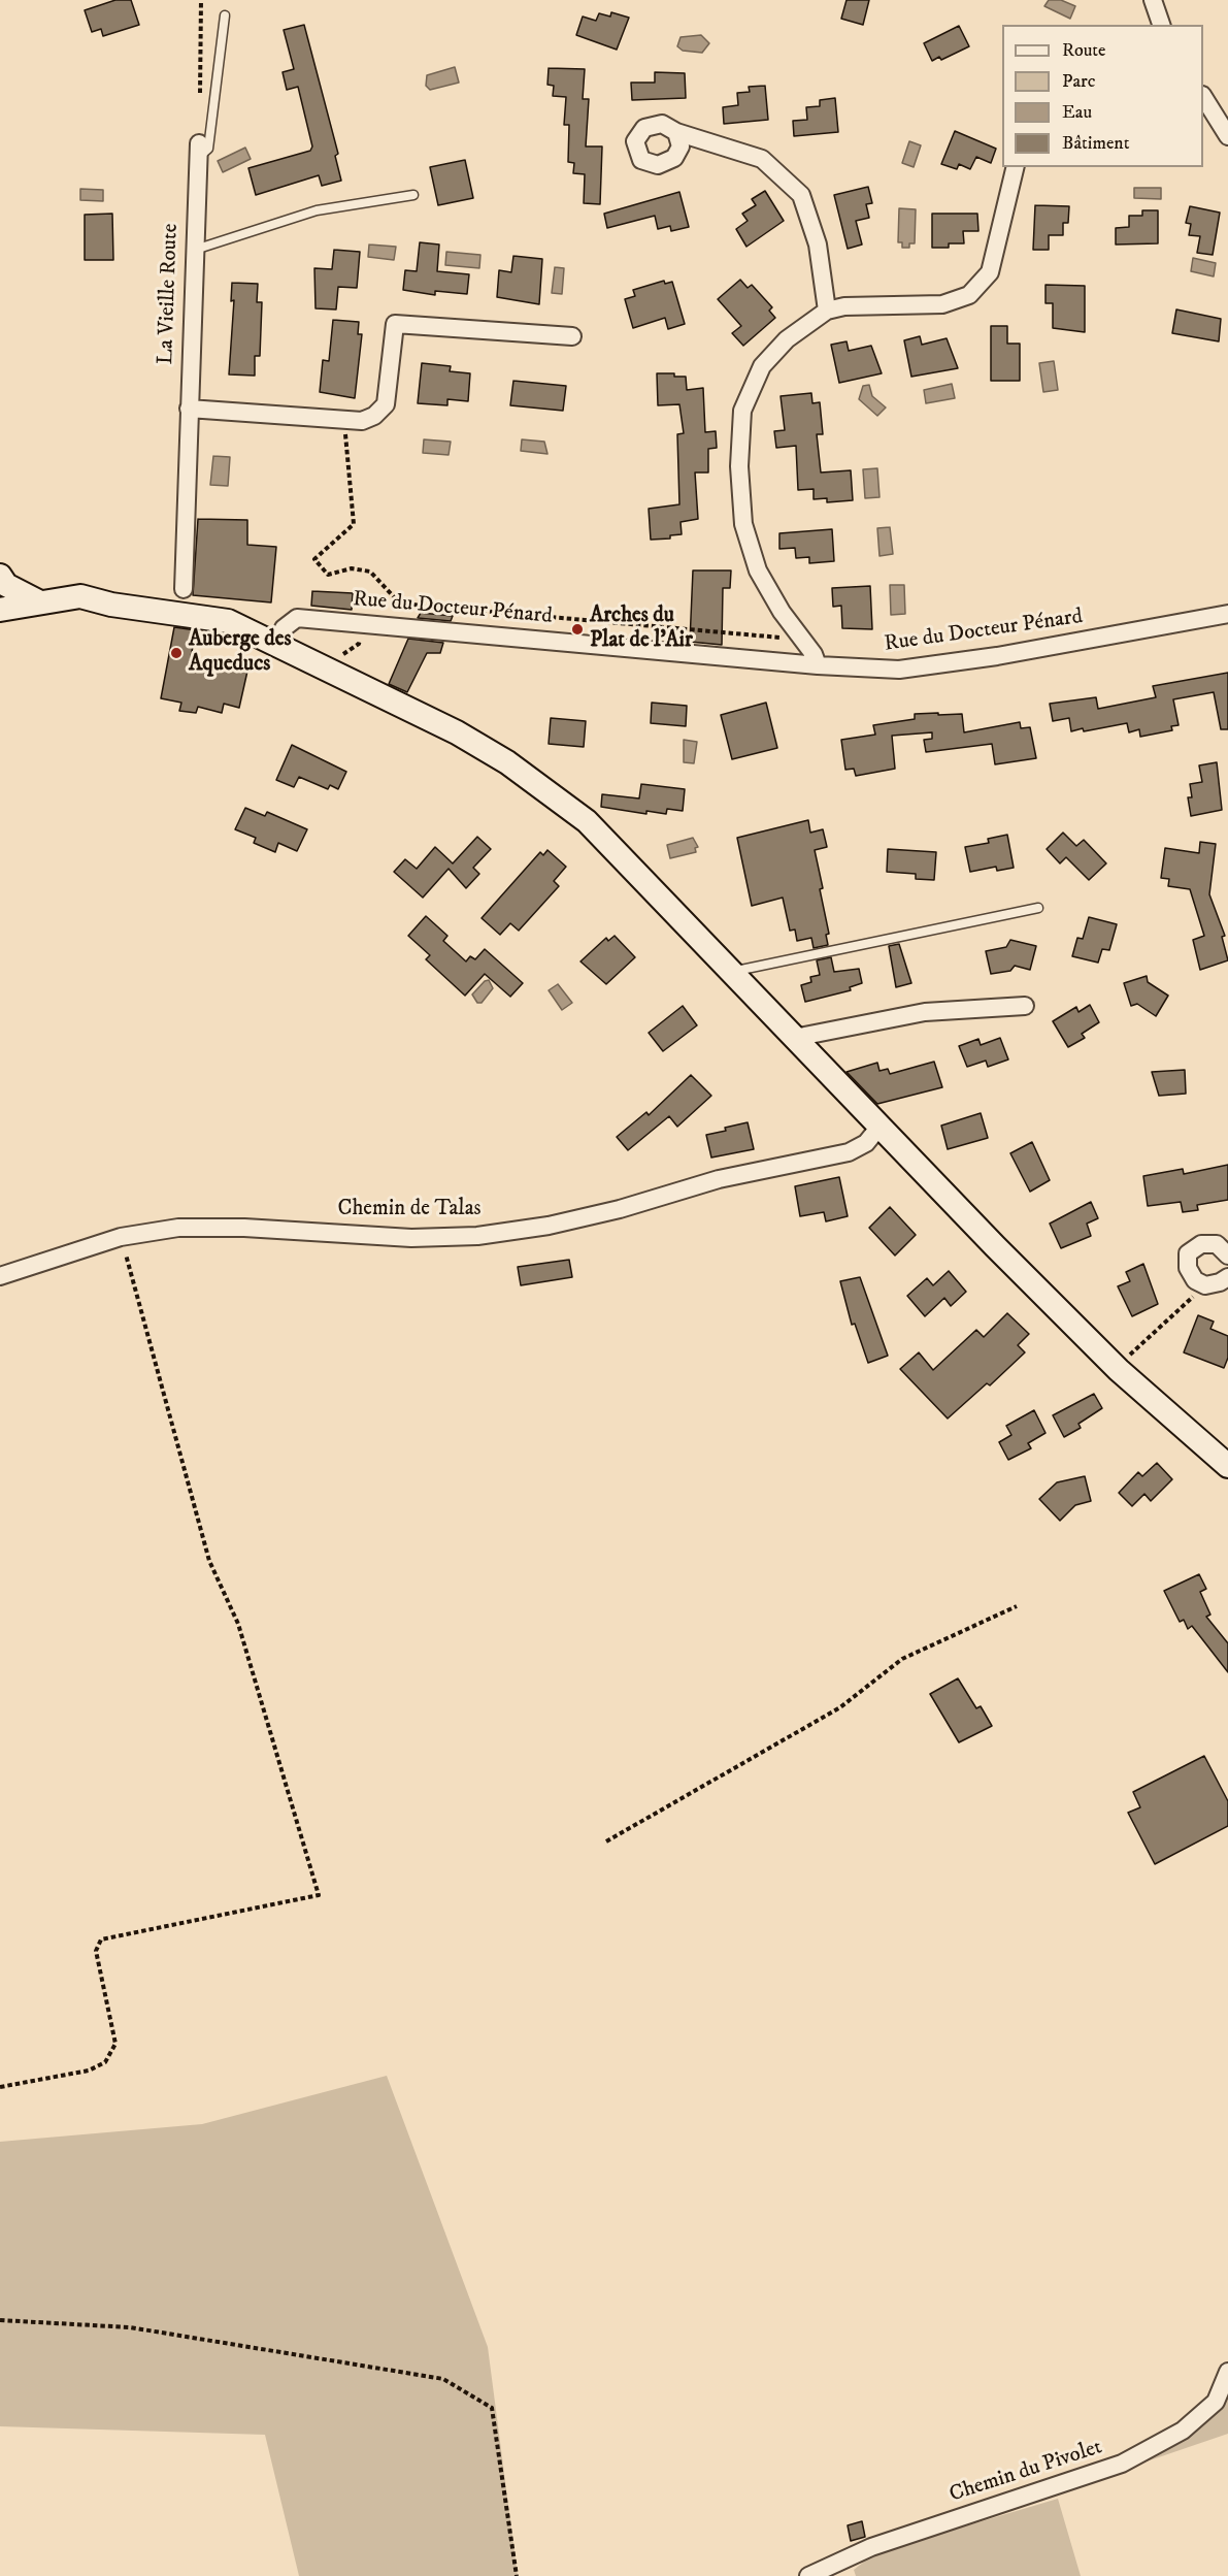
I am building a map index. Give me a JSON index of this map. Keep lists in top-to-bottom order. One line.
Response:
{"streets":{"street":["La Vieille Route","Rue du Docteur Pénard","Chemin de Talas","Chemin du Pivolet"]},"places":["Arches du Plat de l'Air","Auberge des Aqueducs"],"legend":["Route","Parc","Eau","Bâtiment"]}
